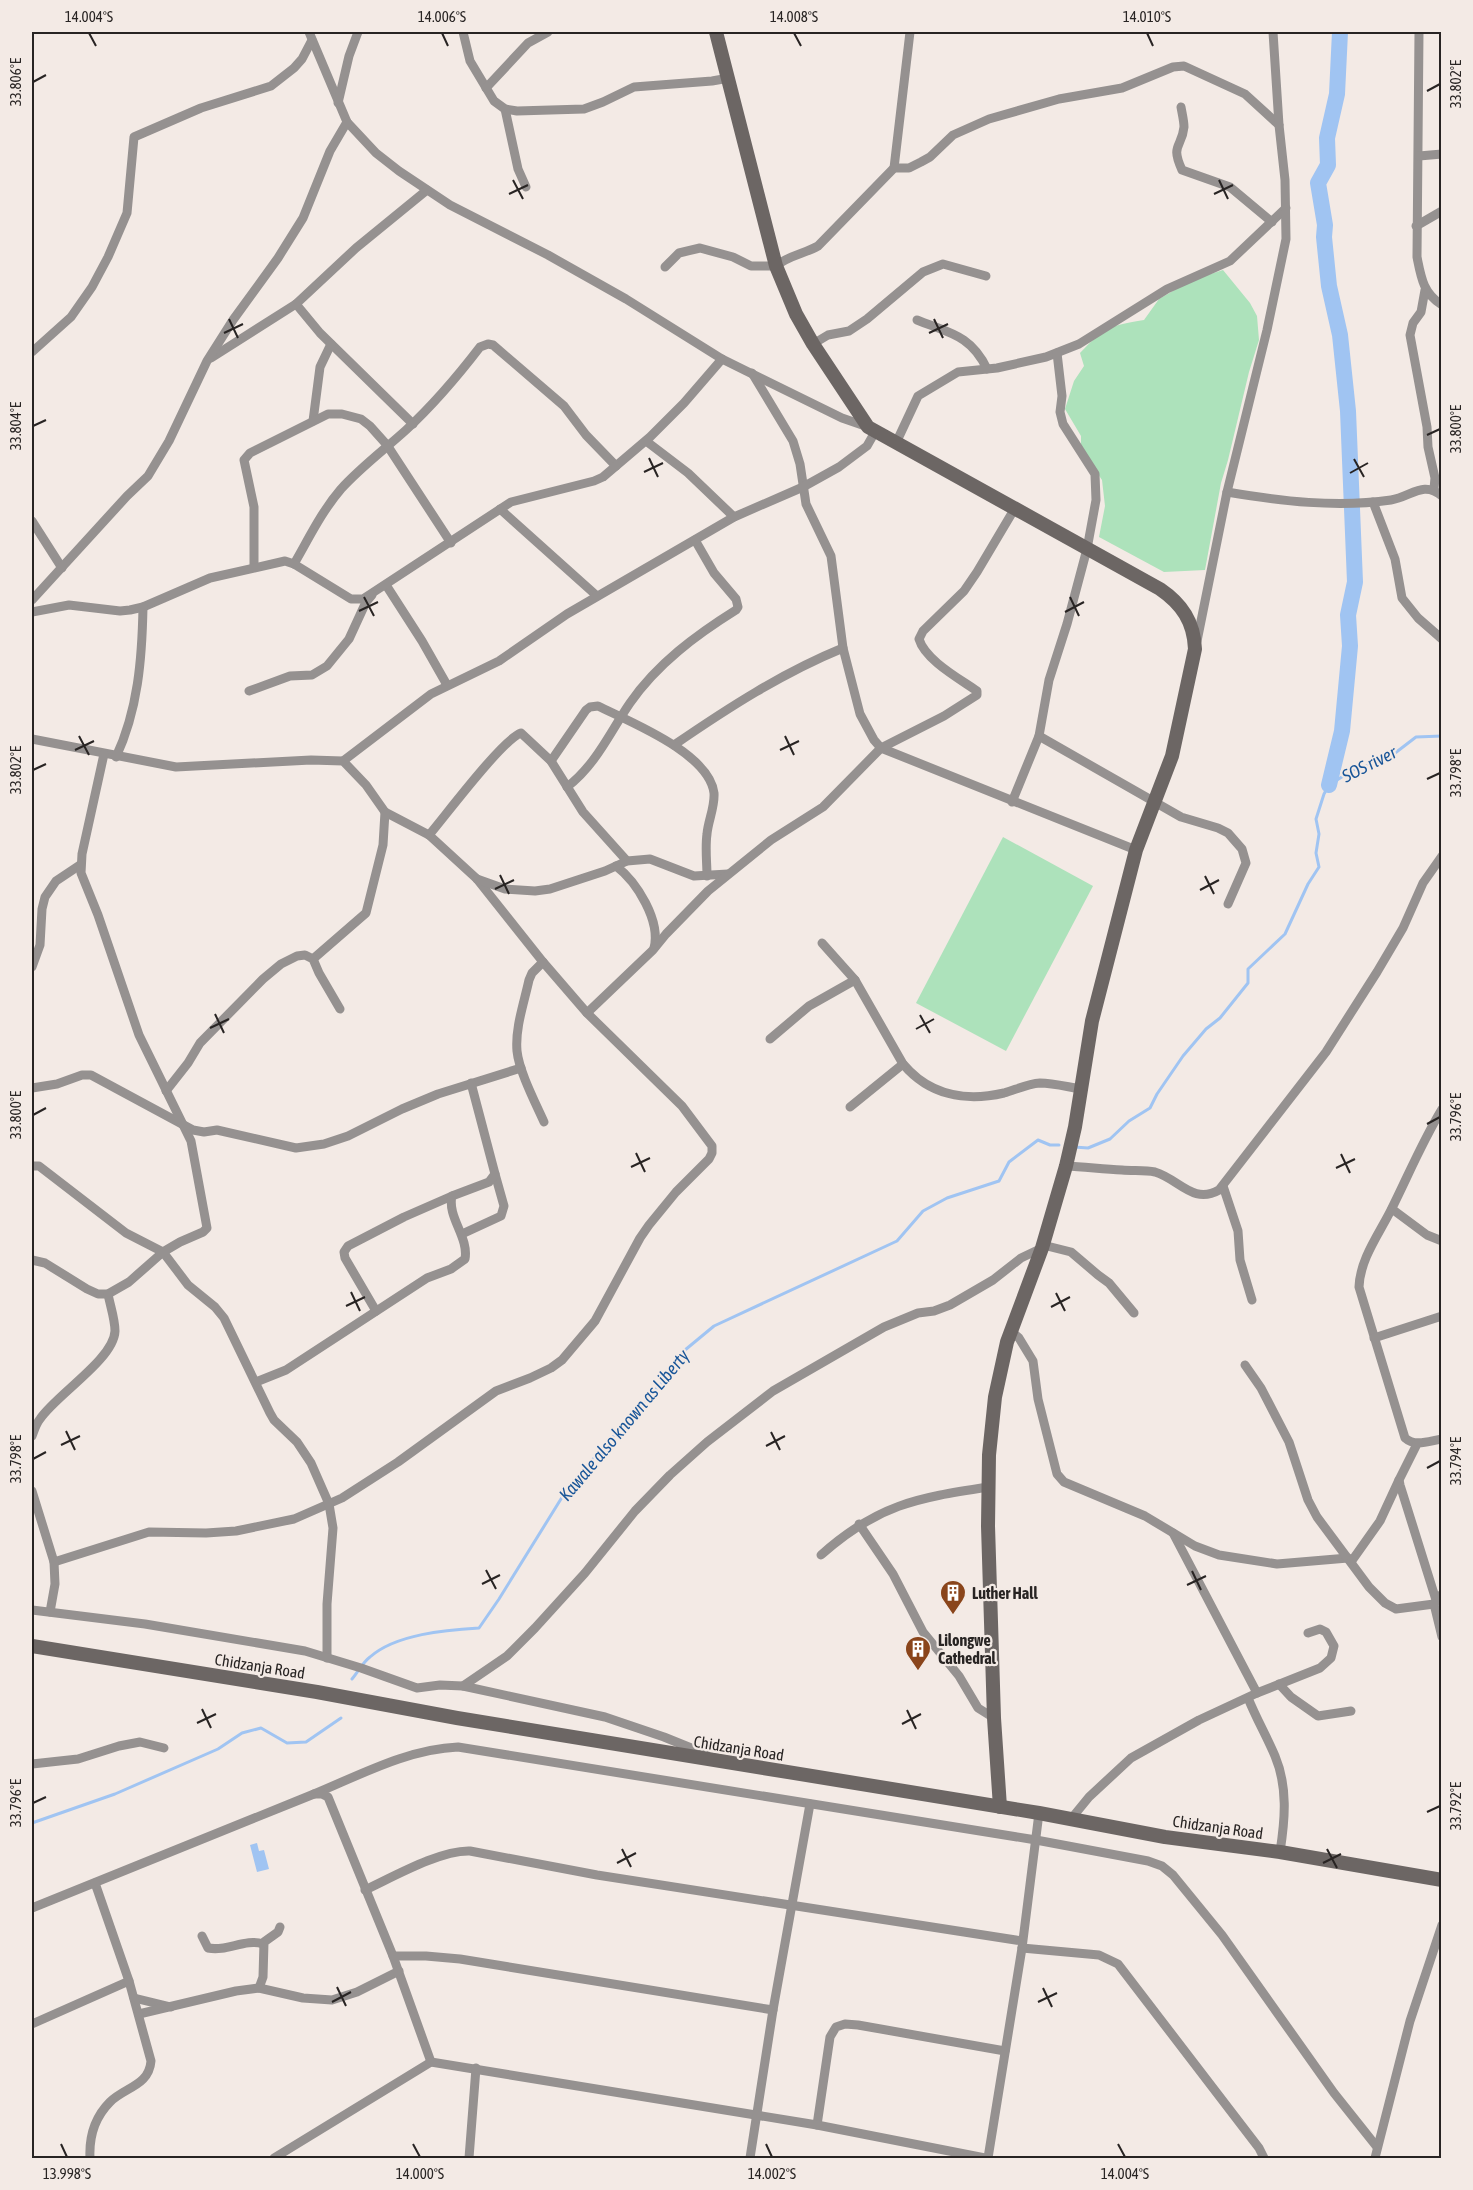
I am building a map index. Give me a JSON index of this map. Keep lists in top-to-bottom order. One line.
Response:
{"streets":{"street":["Chidzanja Road"]},"water":["SOS river","Kawale also known as Liberty"],"places":{"building":["Luther Hall","Lilongwe Cathedral"]},"coordinates":["14.004°S","14.006°S","14.008°S","14.010°S","33.806°E","33.802°E","33.804°E","33.800°E","33.798°E","33.796°E","33.794°E","33.792°E","13.998°S","14.000°S","14.002°S"]}
